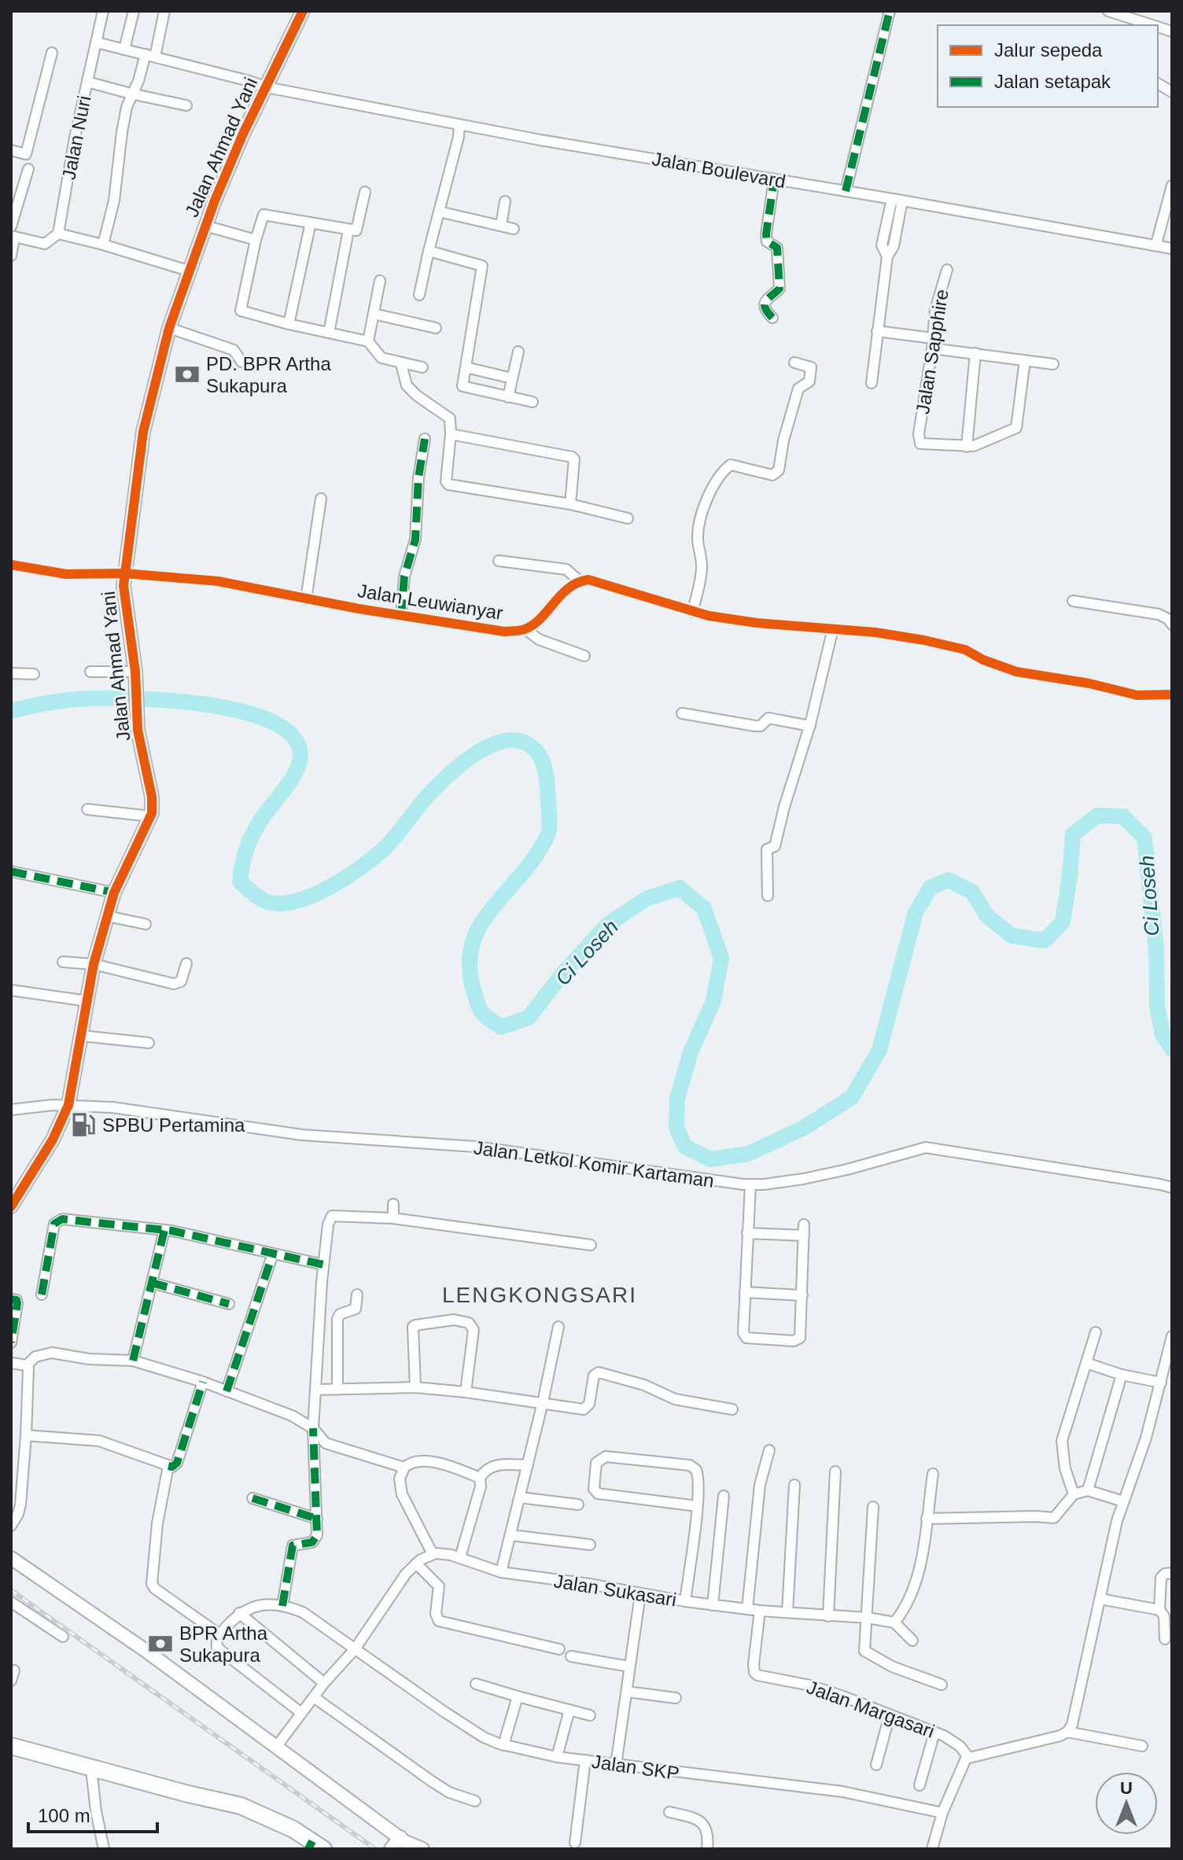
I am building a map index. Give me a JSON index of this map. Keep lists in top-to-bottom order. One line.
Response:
{"streets":{"street":["Jalan Nuri","Jalan Ahmad Yani","Jalan Boulevard","Jalan Sapphire","Jalan Leuwianyar","Jalan Letkol Komir Kartaman","Jalan Sukasari","Jalan Margasari","Jalan SKP"]},"crossings":[["Jalan Nuri","Jalan Boulevard"],["Jalan Ahmad Yani","Jalan Boulevard"],["Jalan Ahmad Yani","Jalan Leuwianyar"],["Jalan Ahmad Yani","Jalan Letkol Komir Kartaman"],["Jalan Sukasari","Jalan Margasari"]],"districts":["LENGKONGSARI"],"water":["Ci Loseh"],"places":{"bank":["PD. BPR Artha Sukapura","BPR Artha Sukapura"],"fuel station":["SPBU Pertamina"]},"legend":["Jalur sepeda","Jalan setapak"],"scale_bar":"100 m","north":"top"}
